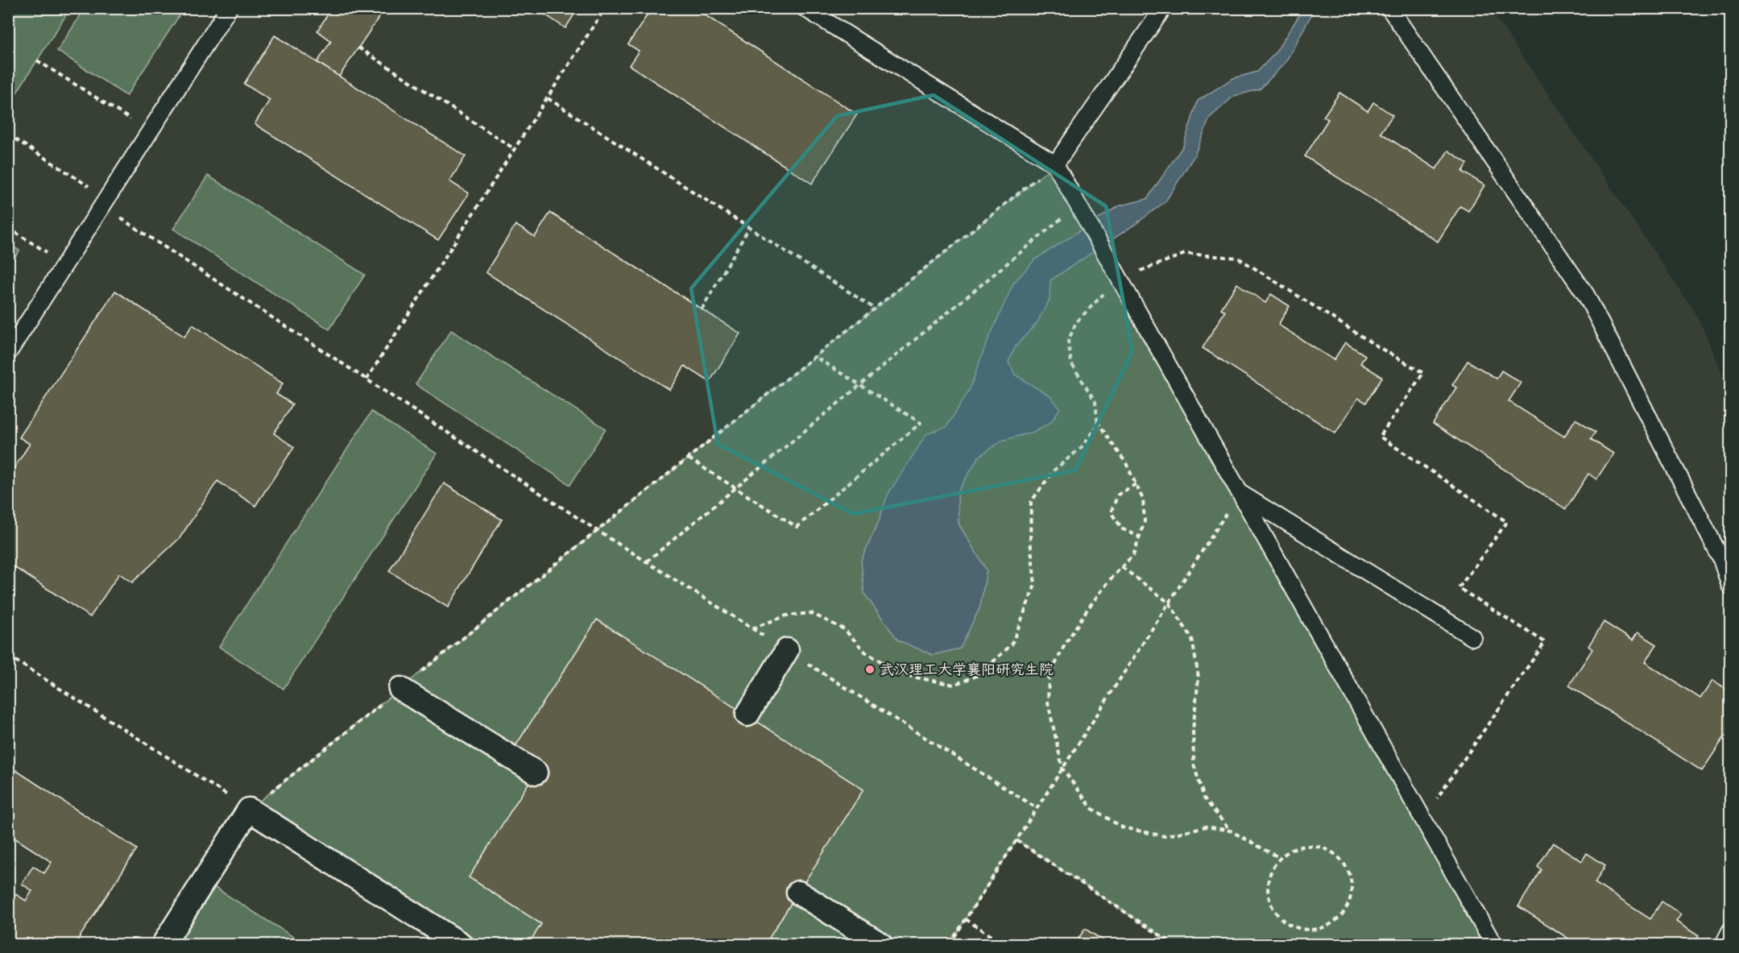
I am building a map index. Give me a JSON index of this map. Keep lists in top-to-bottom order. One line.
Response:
{"places":["武汉理工大学襄阳研究生院"]}
